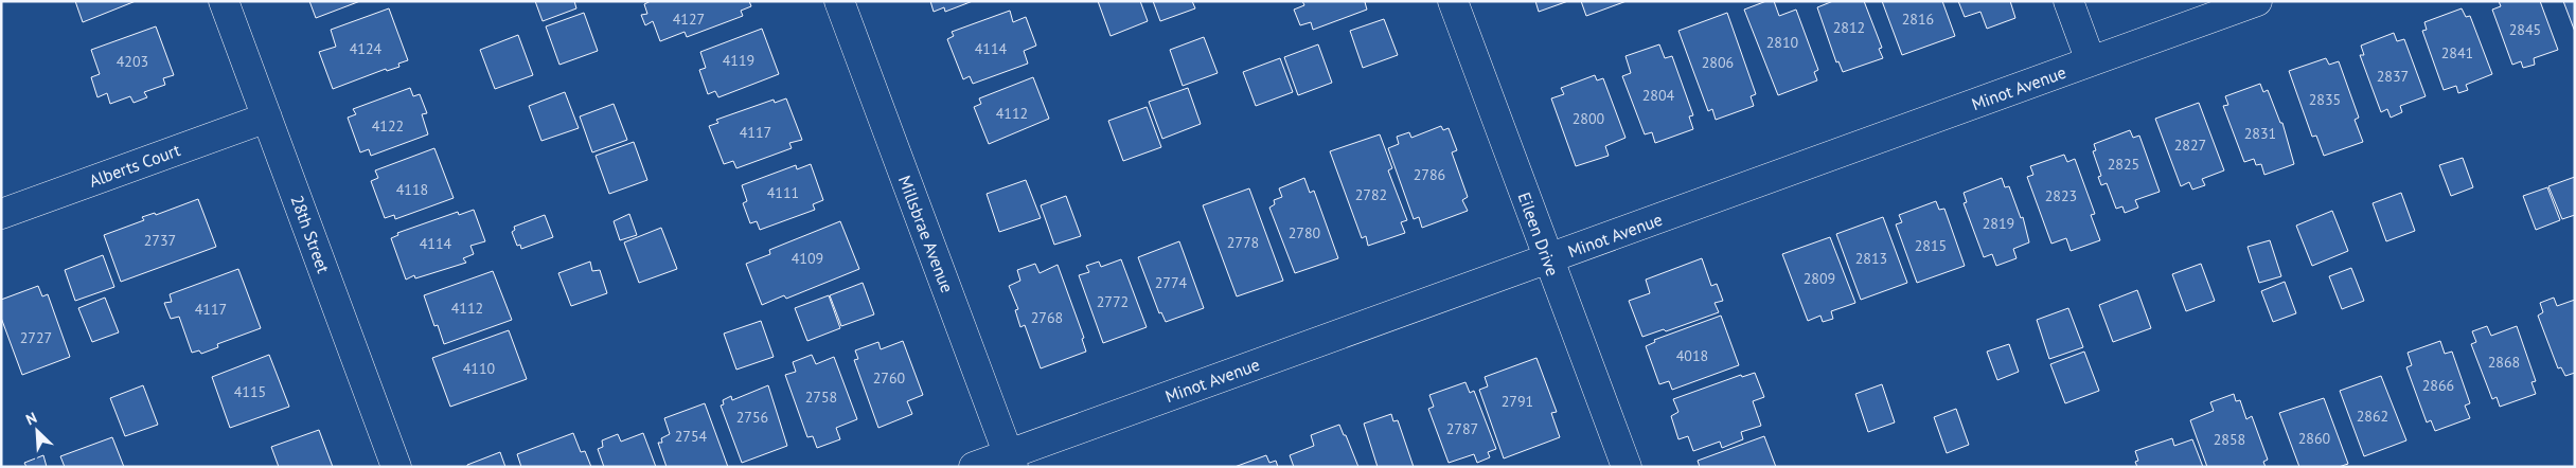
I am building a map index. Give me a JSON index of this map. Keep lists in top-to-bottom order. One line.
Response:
{"streets":{"street":["Minot Avenue","Alberts Court","28th Street","Millsbrae Avenue","Eileen Drive"]},"crossings":[["Minot Avenue","Millsbrae Avenue"],["Minot Avenue","Eileen Drive"],["Alberts Court","28th Street"]],"house_numbers":["4127","2816","2812","2845","2810","4124","4114","2841","4119","4203","2806","2837","2804","2835","4112","2800","4122","4117","2831","2827","2825","2786","4118","4111","2782","2823","2819","2780","2737","2778","4114","2815","4109","2813","2809","2774","2772","4112","4117","2768","2727","4018","2868","4110","2760","2866","4115","2758","2791","2862","2756","2787","2754","2860","2858"],"north":"top left"}
